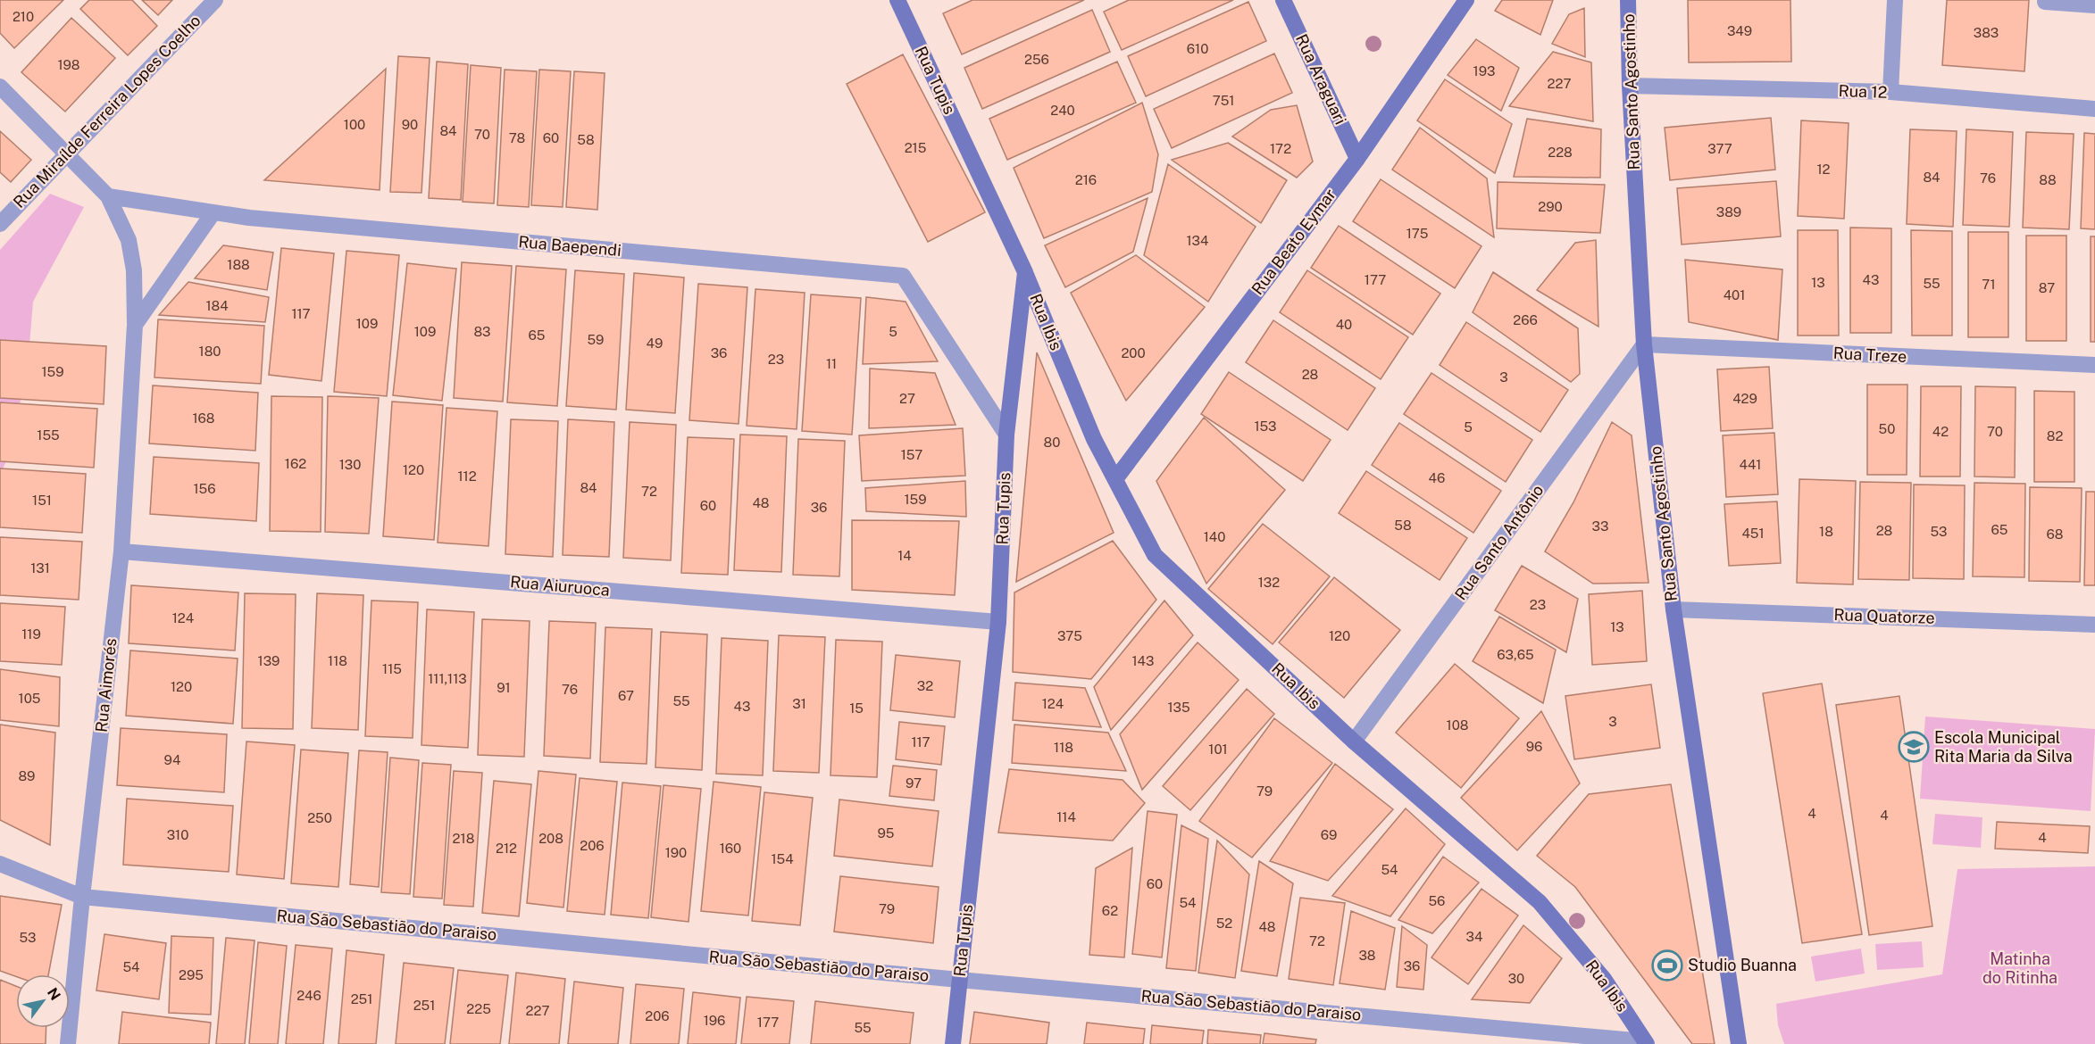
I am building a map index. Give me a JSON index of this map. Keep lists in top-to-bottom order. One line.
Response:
{"streets":{"street":["Rua Araguari","Rua Tupis","Rua Santo Agostinho","Rua 12","Rua Miraílde Ferreira Lopes Coelho","Rua Beato Eymar","Rua Baependi","Rua Ibis","Rua Treze","Rua Santo Antônio","Rua Aiuruoca","Rua Quatorze","Rua Aimorés","Rua São Sebastião do Paraiso"]},"crossings":[["Rua Araguari","Rua Beato Eymar"],["Rua Tupis","Rua Baependi"],["Rua Tupis","Rua Ibis"],["Rua Tupis","Rua Aiuruoca"],["Rua Tupis","Rua São Sebastião do Paraiso"],["Rua Santo Agostinho","Rua 12"],["Rua Santo Agostinho","Rua Treze"],["Rua Santo Agostinho","Rua Santo Antônio"],["Rua Santo Agostinho","Rua Quatorze"],["Rua Beato Eymar","Rua Ibis"],["Rua Baependi","Rua Aimorés"],["Rua Ibis","Rua Santo Antônio"],["Rua Ibis","Rua São Sebastião do Paraiso"],["Rua Treze","Rua Santo Antônio"],["Rua Aiuruoca","Rua Aimorés"],["Rua Aimorés","Rua São Sebastião do Paraiso"]],"parks":["Matinha do Ritinha"],"places":{"school or university":["Escola Municipal Rita Maria da Silva"],"sports":["Studio Buanna"]},"house_numbers":["210","349","383","610","256","198","193","227","751","240","100","90","84","70","78","60","58","215","172","377","228","12","84","76","216","88","290","389","175","134","188","177","43","13","55","71","87","401","184","117","266","109","40","109","83","5","65","59","49","180","36","200","23","11","159","28","3","27","429","168","153","5","50","42","70","155","82","80","157","162","130","441","120","112","46","84","156","72","159","151","48","60","36","58","33","65","28","18","53","451","68","140","14","131","132","23","124","13","119","375","120","63,65","139","118","143","115","111,113","32","120","91","76","67","105","55","31","124","43","135","15","3","108","117","96","118","101","94","89","97","79","4","4","114","250","95","310","69","4","218","208","206","212","160","190","154","54","60","56","54","79","62","52","48","34","53","72","38","36","54","295","30","246","251","251","225","227","206","196","177","55"],"north":"top right"}
